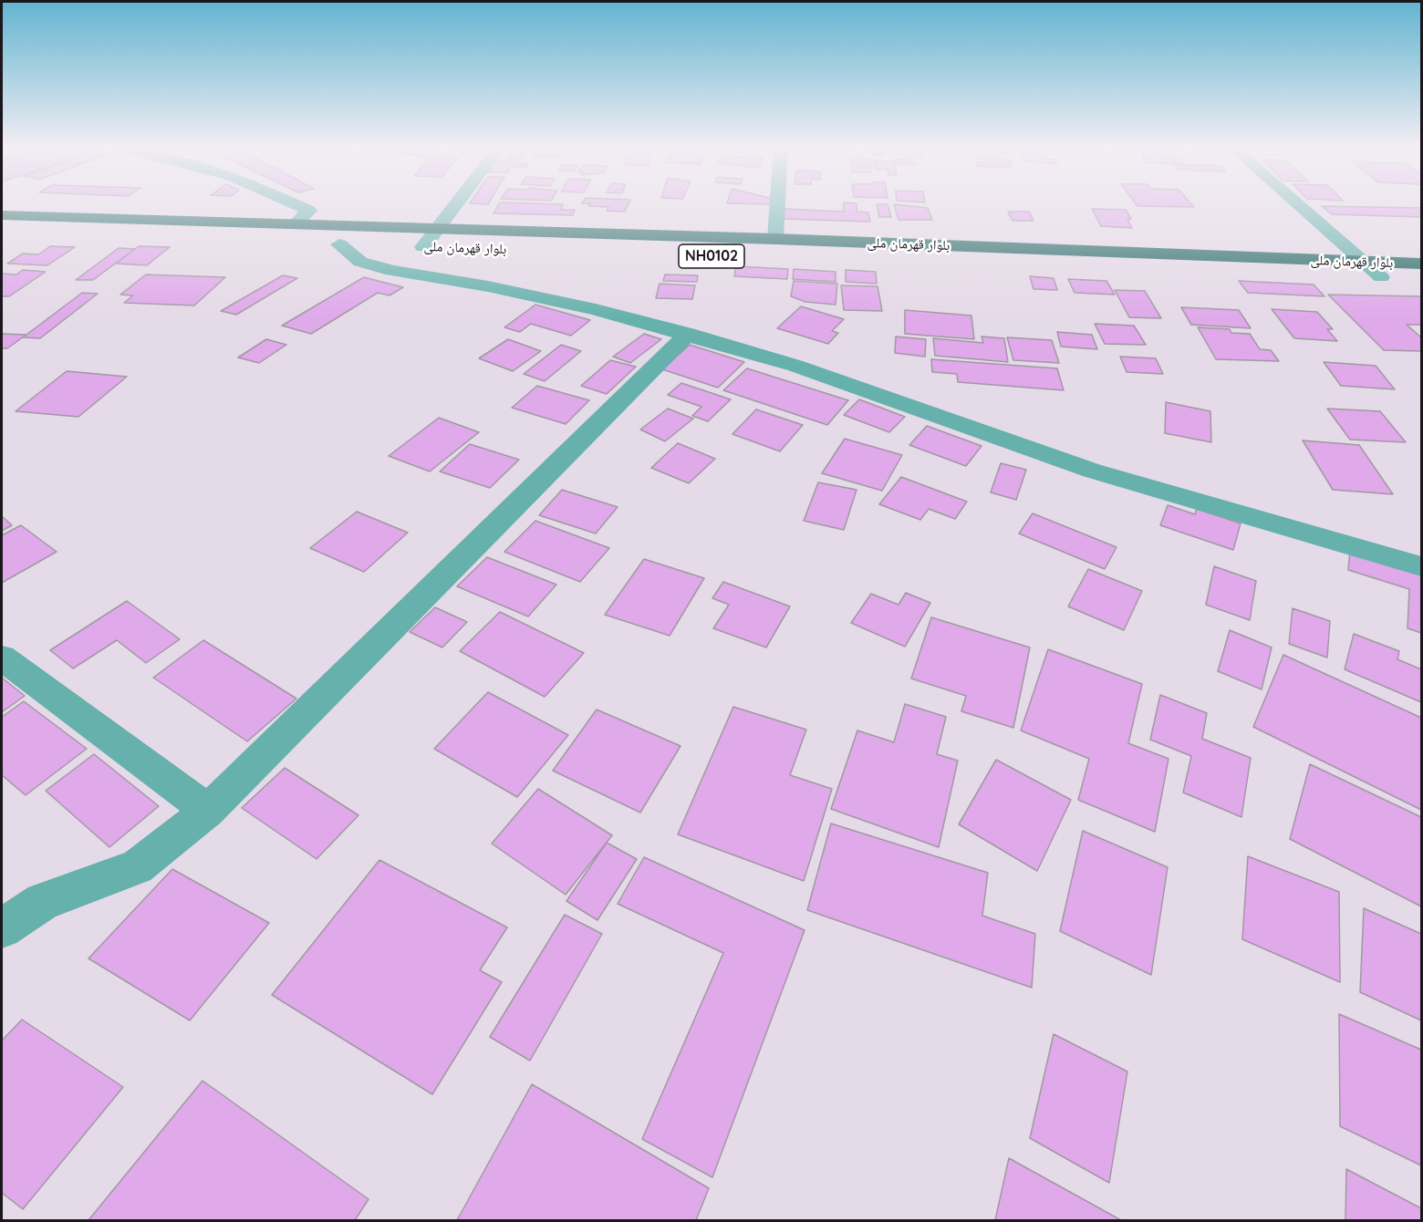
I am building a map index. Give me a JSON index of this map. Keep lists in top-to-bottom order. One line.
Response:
{"streets":{"highway":["بلوار قهرمان ملی","NH0102"]}}
